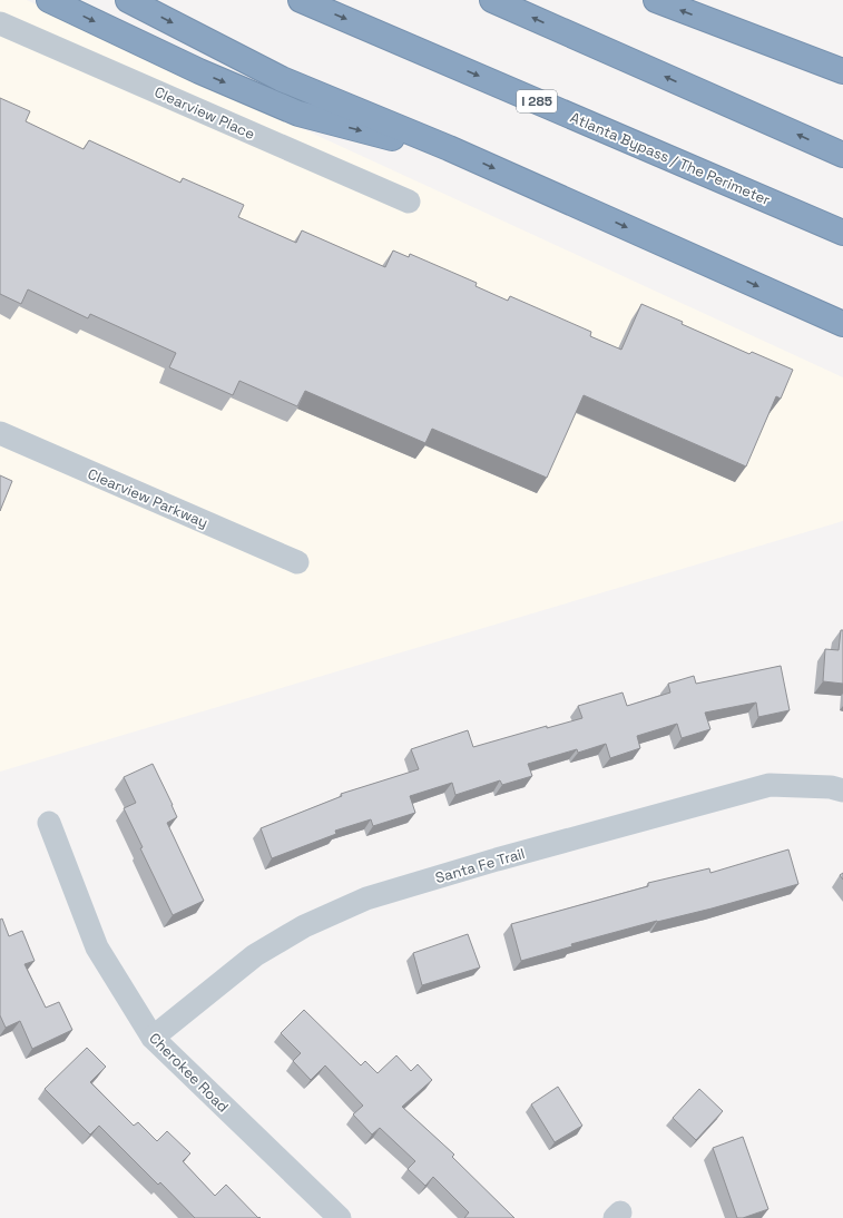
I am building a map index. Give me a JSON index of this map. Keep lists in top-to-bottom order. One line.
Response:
{"streets":{"highway":["I 285","Atlanta Bypass / The Perimeter"],"street":["Clearview Place","Clearview Parkway","Santa Fe Trail","Cherokee Road"]},"crossings":[["Santa Fe Trail","Cherokee Road"]]}
